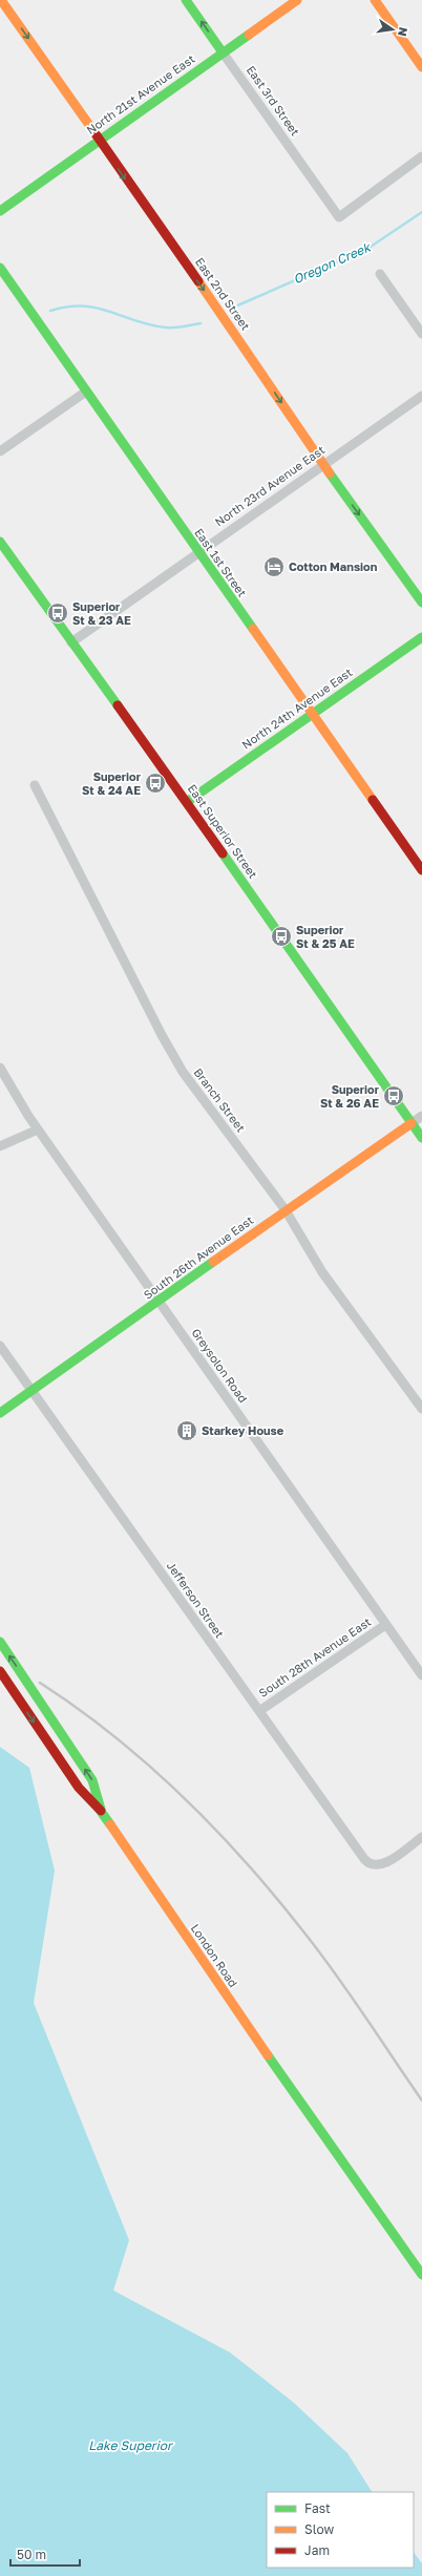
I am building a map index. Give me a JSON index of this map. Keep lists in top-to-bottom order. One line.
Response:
{"streets":{"main road":["North 21st Avenue East","East 3rd Street","East 2nd Street","East 1st Street","North 24th Avenue East","East Superior Street","South 26th Avenue East","London Road"],"street":["North 23rd Avenue East","Branch Street","Greysolon Road","Jefferson Street","South 28th Avenue East"]},"crossings":[["North 21st Avenue East","East 3rd Street"],["North 21st Avenue East","East 2nd Street"],["East 2nd Street","North 23rd Avenue East"],["North 23rd Avenue East","East 1st Street"],["North 23rd Avenue East","East Superior Street"],["East 1st Street","North 24th Avenue East"],["North 24th Avenue East","East Superior Street"],["East Superior Street","South 26th Avenue East"],["Branch Street","South 26th Avenue East"],["South 26th Avenue East","Greysolon Road"],["South 26th Avenue East","Jefferson Street"],["Greysolon Road","South 28th Avenue East"],["Jefferson Street","South 28th Avenue East"]],"one_way":["East 2nd Street"],"water":["Oregon Creek","Lake Superior"],"places":{"hotel":["Cotton Mansion"],"bus stop":["Superior St & 23 AE","Superior St & 24 AE","Superior St & 25 AE","Superior St & 26 AE"],"building":["Starkey House"]},"legend":["Fast","Slow","Jam"],"scale_bar":"50 m","north":"right"}
